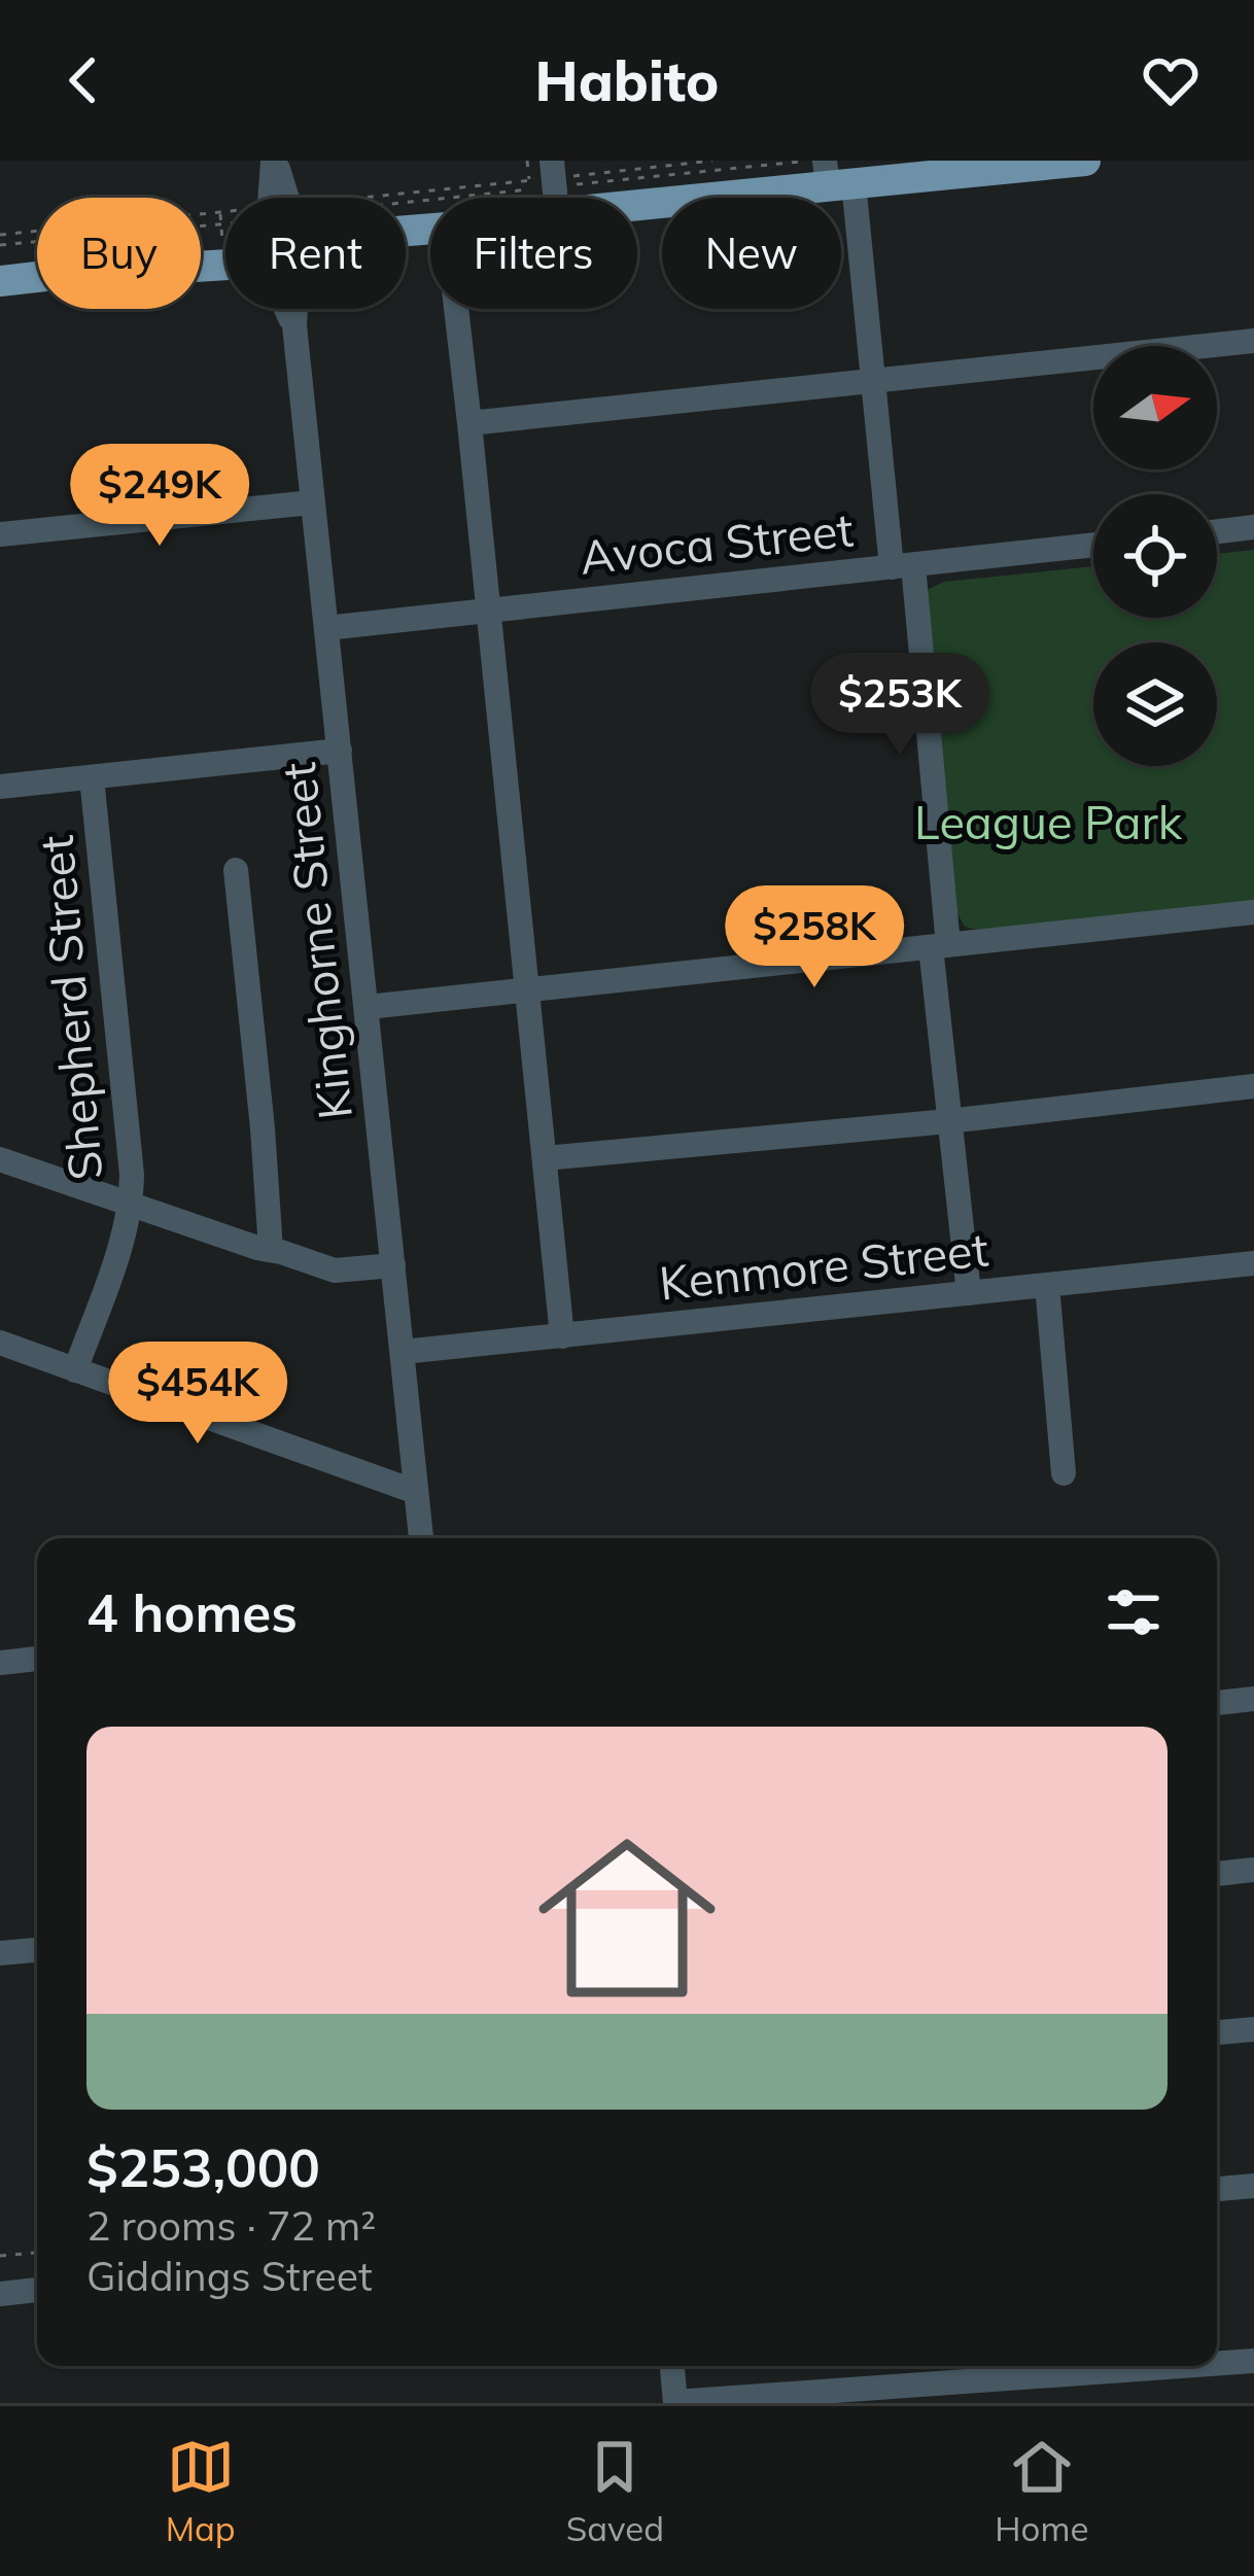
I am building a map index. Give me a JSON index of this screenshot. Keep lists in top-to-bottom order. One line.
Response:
{"streets":{"street":["Avoca Street","Kinghorne Street","Shepherd Street","Kenmore Street"]},"crossings":[["Avoca Street","Kinghorne Street"],["Kinghorne Street","Kenmore Street"]],"parks":["League Park"],"north":"right","page":{"header":"Habito","chip":["Buy","Rent","Filters","New"],"price":["$249K","$253K","$258K","$454K"],"heading":"4 homes","list":[{"name":"$253,000","note":"2 rooms · 72 m² · Giddings Street"}],"tabs":["Map","Saved","Home"]}}
